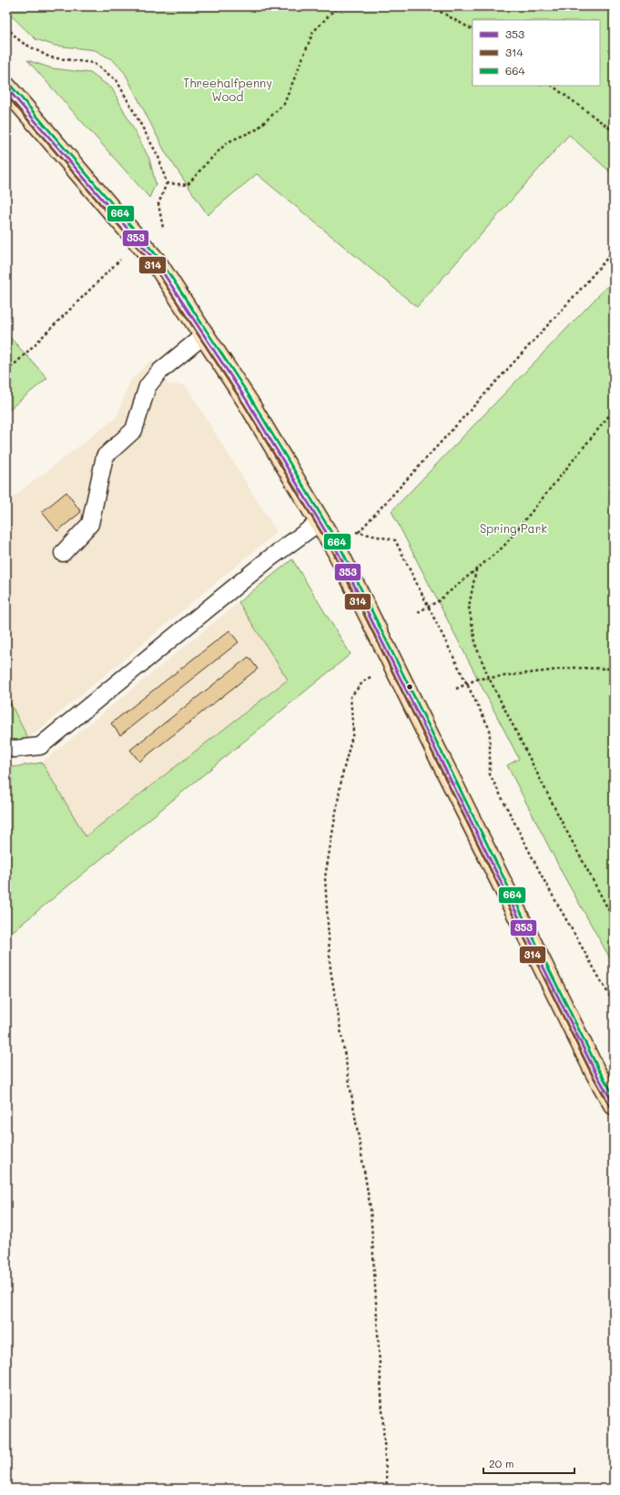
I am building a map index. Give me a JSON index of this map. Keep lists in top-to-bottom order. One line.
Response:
{"parks":["Threehalfpenny Wood","Spring Park"],"lines":["transit line 664","transit line 353","transit line 314"],"legend":["353","314","664"],"scale_bar":"20 m"}
